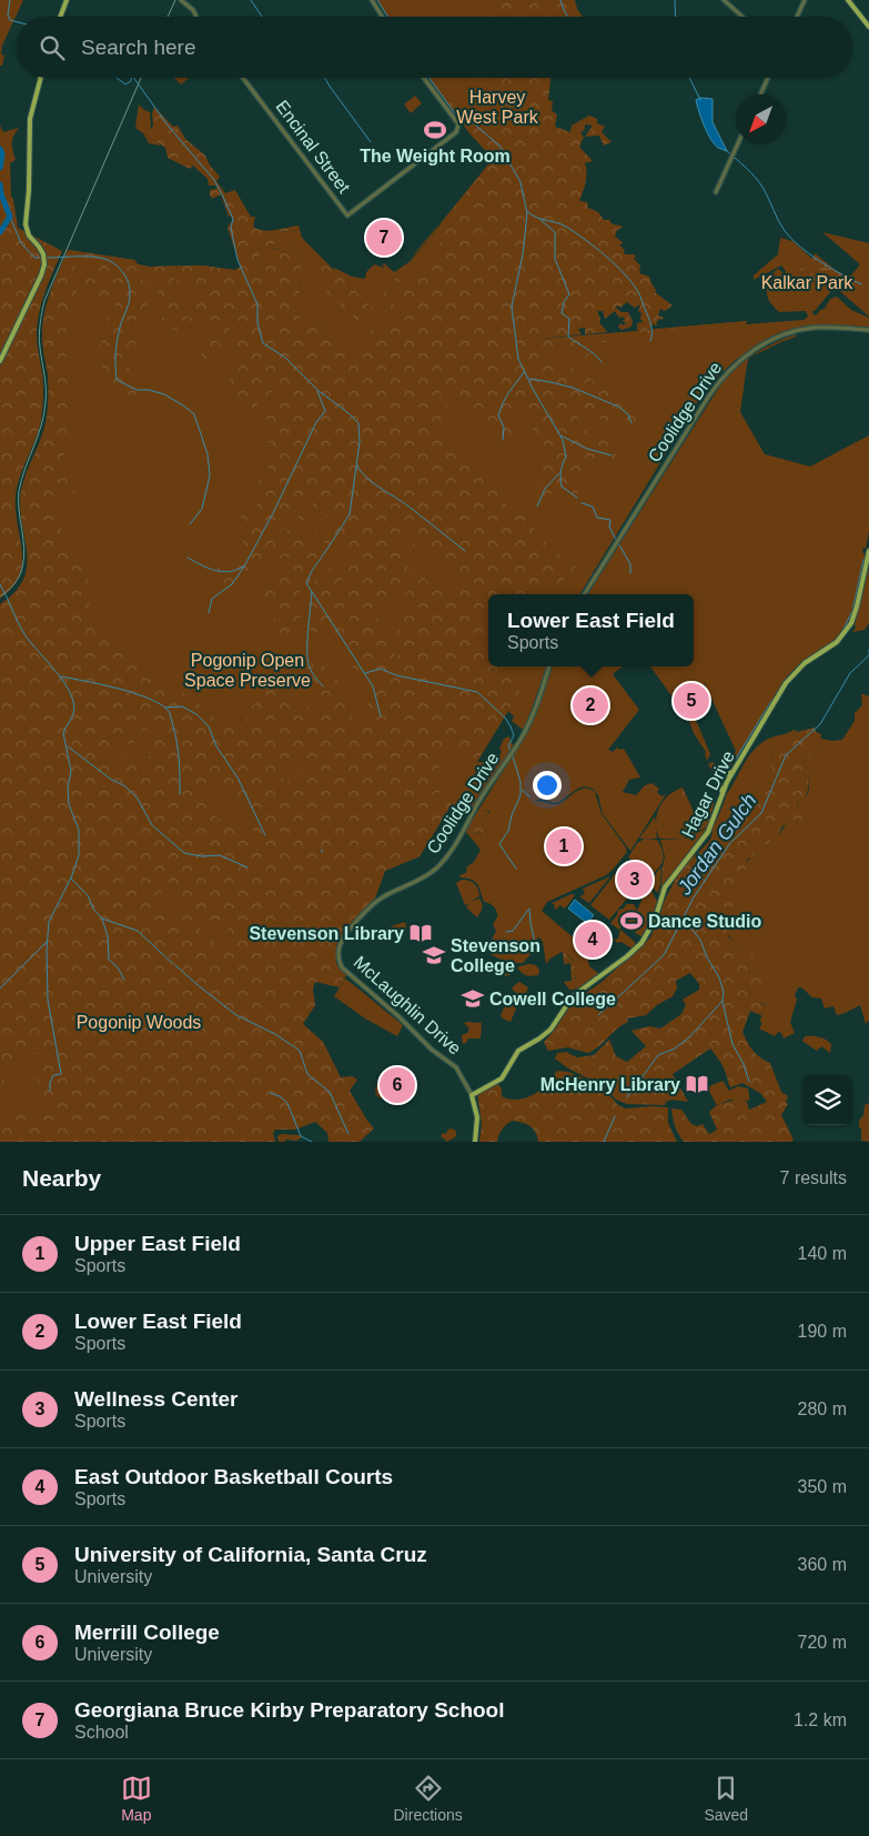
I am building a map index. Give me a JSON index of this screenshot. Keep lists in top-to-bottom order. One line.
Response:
{"streets":{"main road":["Hagar Drive","McLaughlin Drive"],"street":["Encinal Street","Coolidge Drive"]},"crossings":[["Coolidge Drive","McLaughlin Drive"],["Hagar Drive","McLaughlin Drive"]],"water":["Jordan Gulch"],"parks":["Harvey West Park","Kalkar Park","Pogonip Open Space Preserve","Pogonip Woods"],"places":{"sports":["The Weight Room","Dance Studio"],"library":["Stevenson Library","McHenry Library"],"school or university":["Stevenson College","Cowell College"]},"north":"bottom left","page":{"search":"Search here","pins":["7","5","2","1","3","4","6"],"popup":["Lower East Field","Sports"],"heading":["Nearby","7 results"],"list":[{"mark":"1","name":"Upper East Field","note":"Sports","value":"140 m"},{"mark":"2","name":"Lower East Field","note":"Sports","value":"190 m"},{"mark":"3","name":"Wellness Center","note":"Sports","value":"280 m"},{"mark":"4","name":"East Outdoor Basketball Courts","note":"Sports","value":"350 m"},{"mark":"5","name":"University of California, Santa Cruz","note":"University","value":"360 m"},{"mark":"6","name":"Merrill College","note":"University","value":"720 m"},{"mark":"7","name":"Georgiana Bruce Kirby Preparatory School","note":"School","value":"1.2 km"}],"nav":["Map","Directions","Saved"]}}
